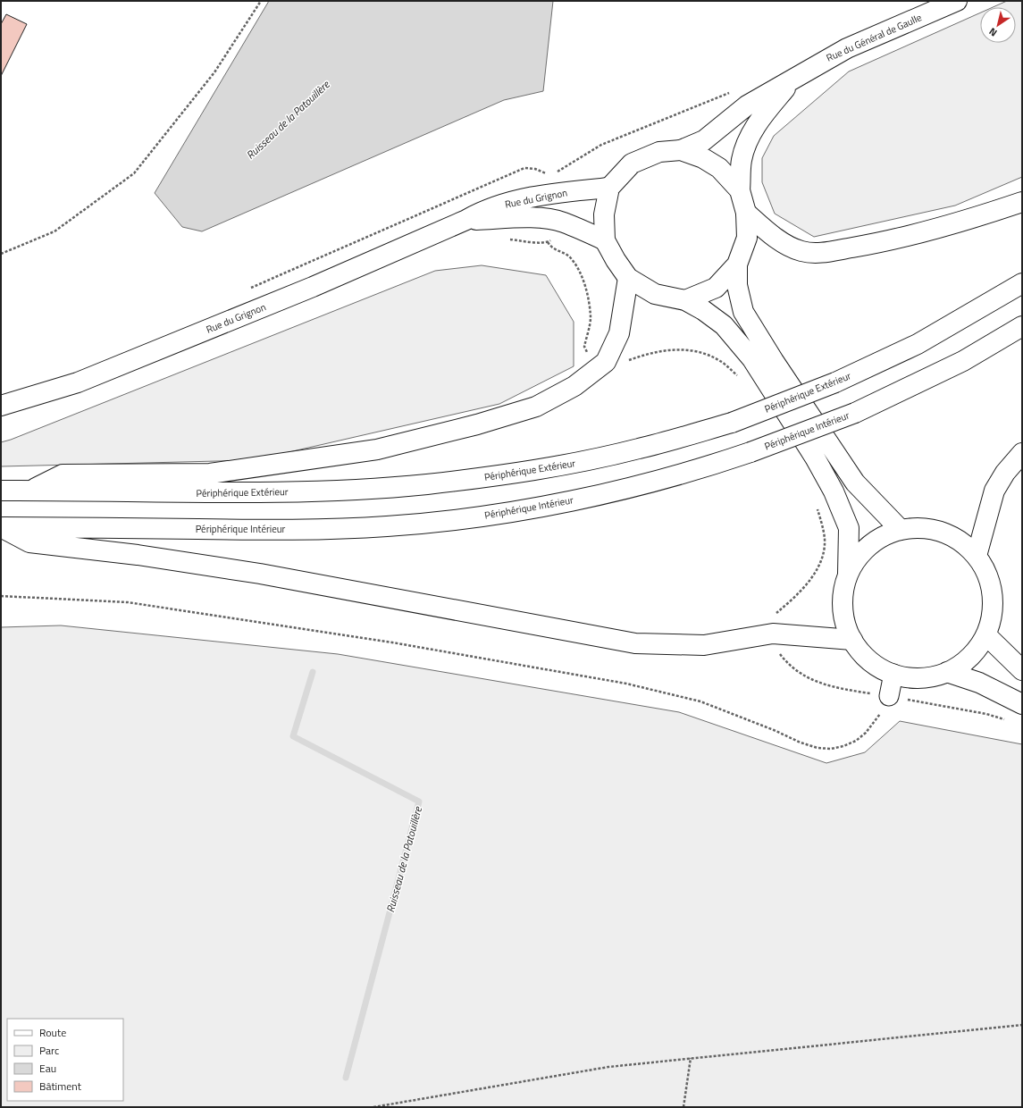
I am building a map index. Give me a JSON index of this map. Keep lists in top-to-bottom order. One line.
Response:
{"streets":{"main road":["Rue du Général de Gaulle","Rue du Grignon","Périphérique Extérieur","Périphérique Intérieur"]},"water":["Ruisseau de la Patouillère"],"legend":["Route","Parc","Eau","Bâtiment"],"north":"bottom left"}
